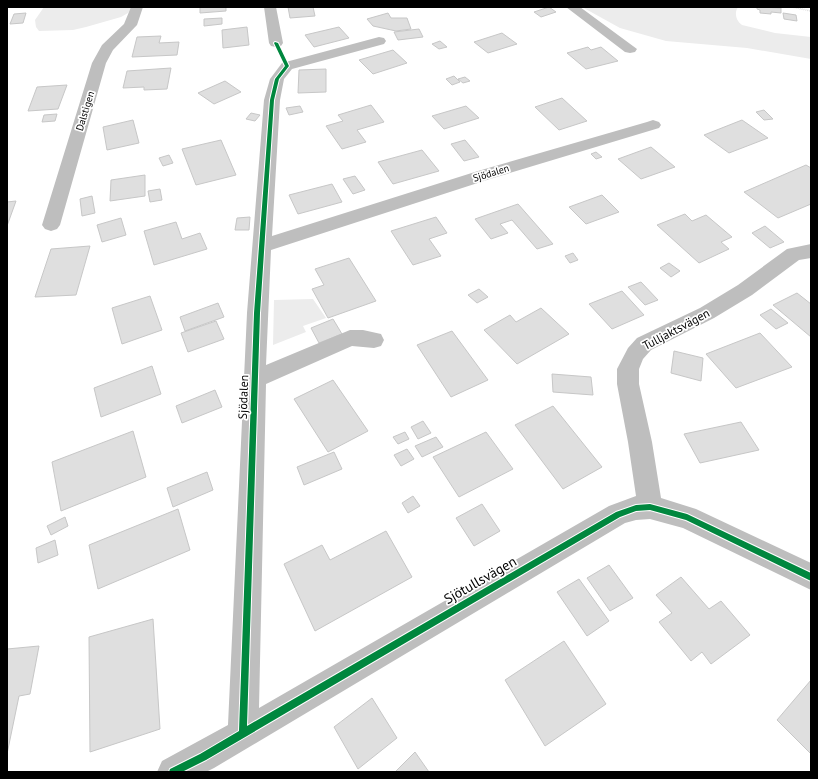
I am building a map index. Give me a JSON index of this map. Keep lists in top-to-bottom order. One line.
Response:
{"streets":{"street":["Dalstigen","Sjödalen","Tulljaktsvägen","Sjötullsvägen"]},"crossings":[["Sjödalen","Sjötullsvägen"],["Tulljaktsvägen","Sjötullsvägen"]]}
